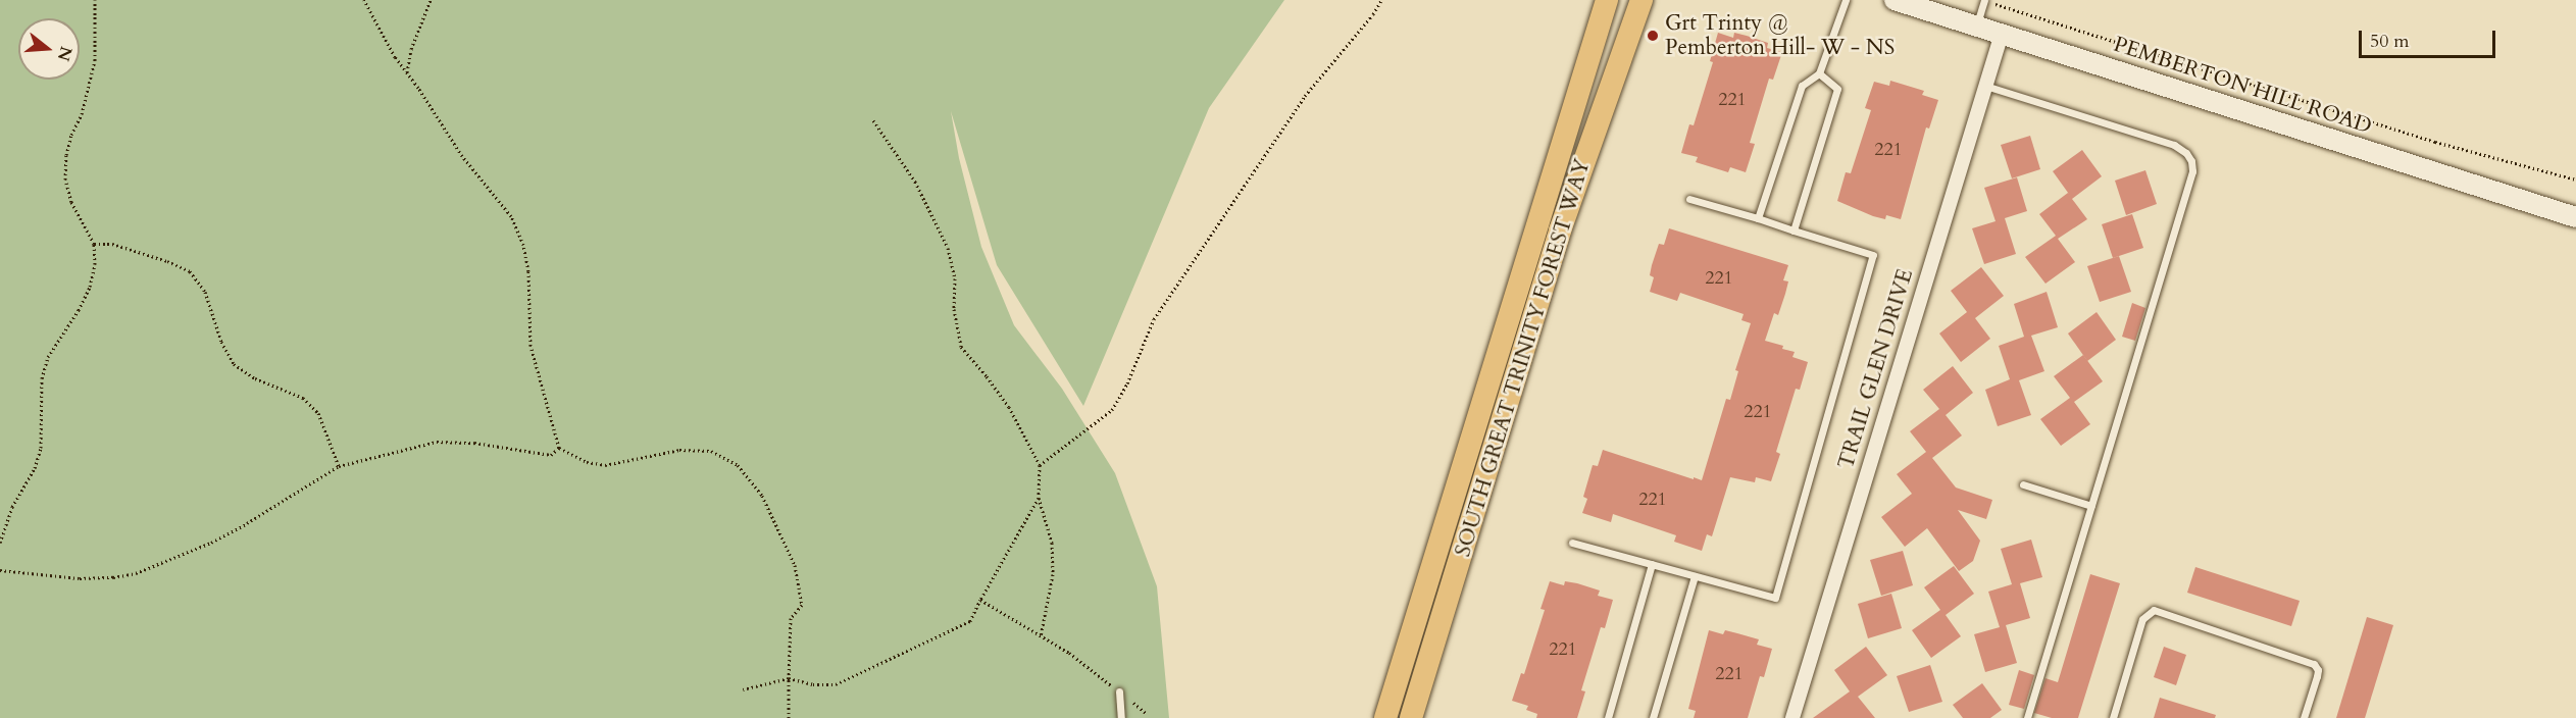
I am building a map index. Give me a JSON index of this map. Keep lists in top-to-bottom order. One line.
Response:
{"streets":{"main road":["SOUTH GREAT TRINITY FOREST WAY"],"street":["PEMBERTON HILL ROAD","TRAIL GLEN DRIVE"]},"crossings":[["PEMBERTON HILL ROAD","TRAIL GLEN DRIVE"]],"places":["Grt Trinty @ Pemberton Hill- W - NS"],"house_numbers":["221","221","221","221","221","221","221"],"scale_bar":"50 m","north":"right"}
